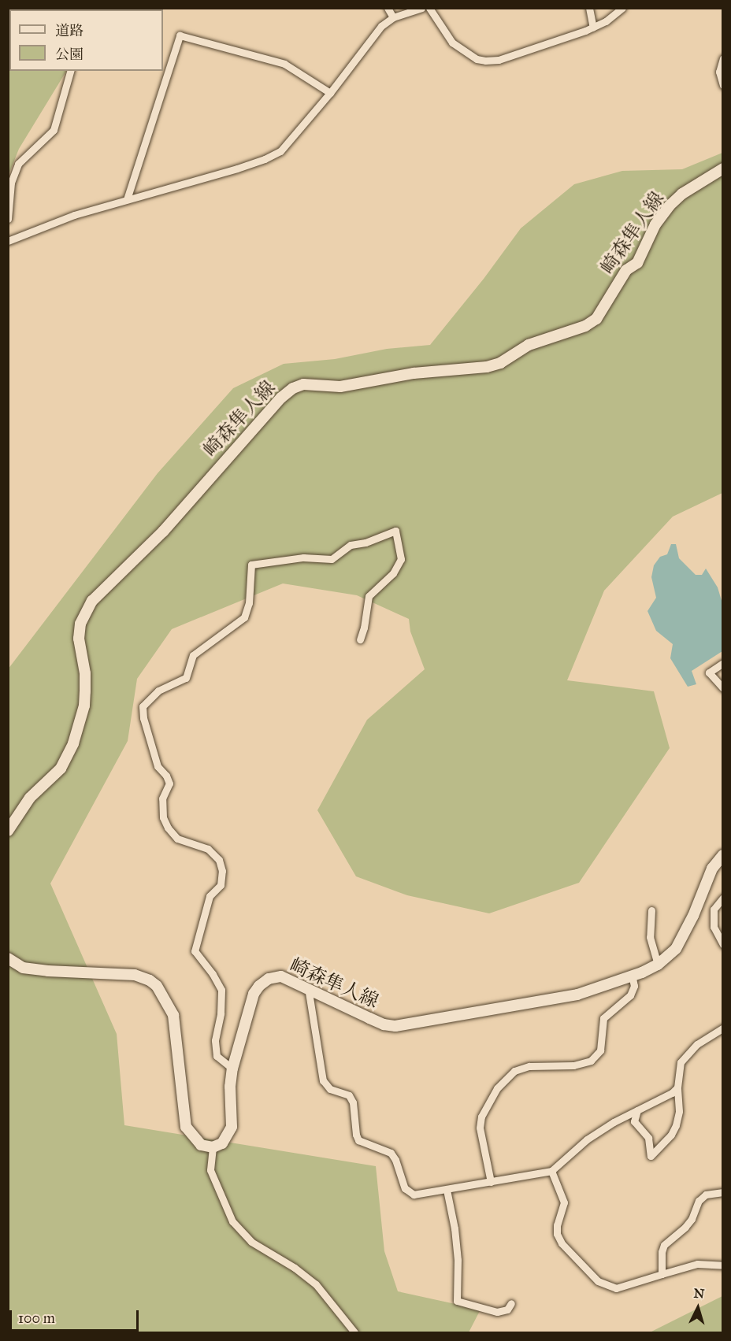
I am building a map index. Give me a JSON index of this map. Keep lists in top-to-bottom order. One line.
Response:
{"streets":{"main road":["崎森隼人線"]},"legend":["道路","公園"],"scale_bar":"100 m","north":"top"}
